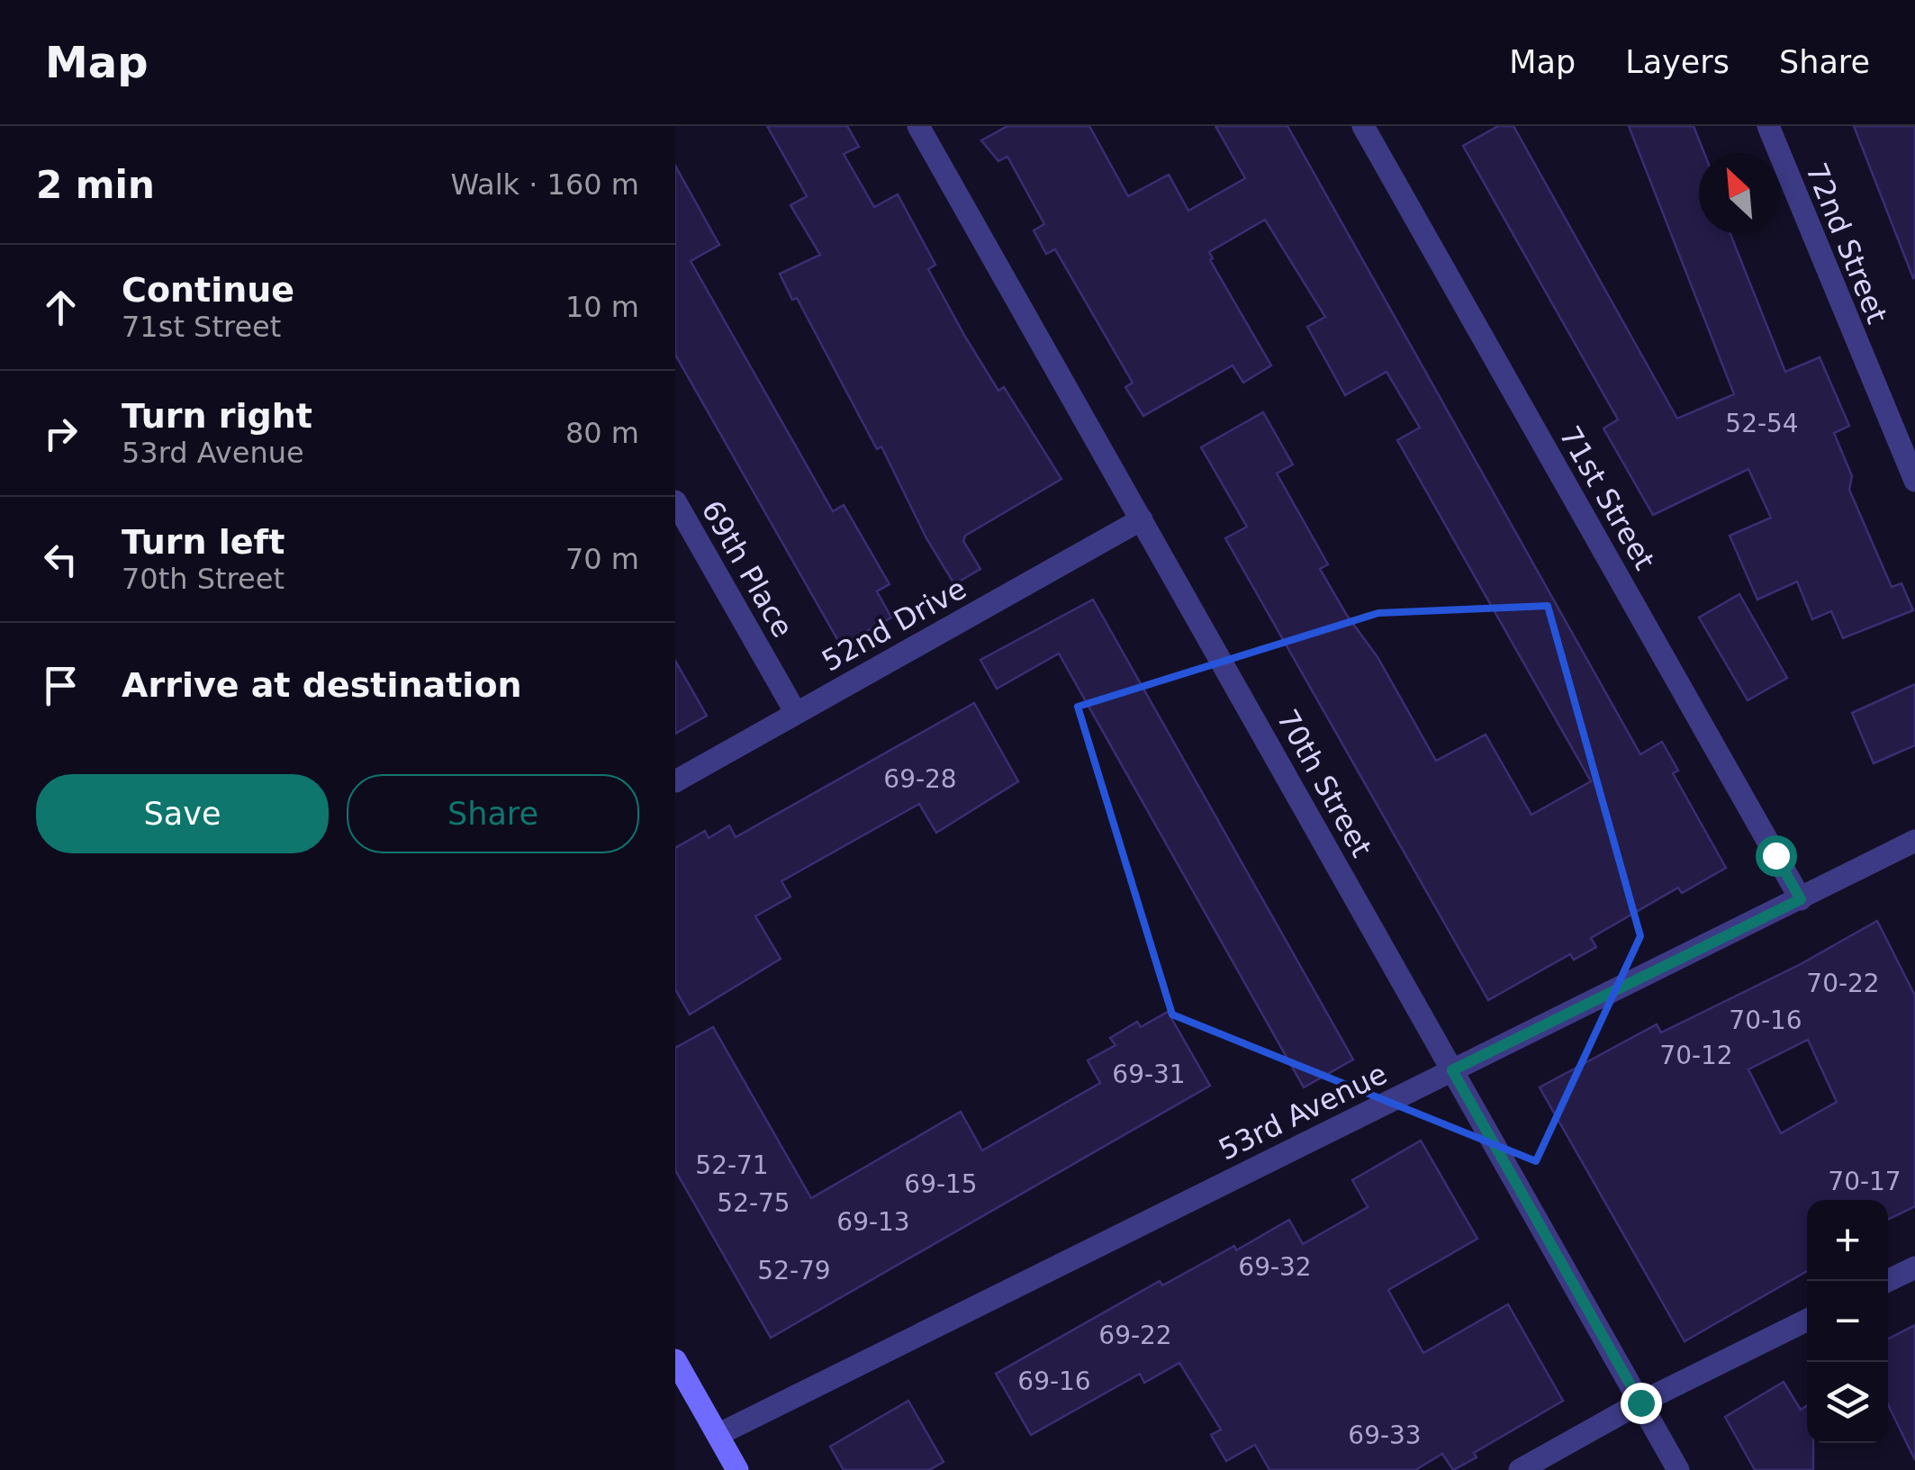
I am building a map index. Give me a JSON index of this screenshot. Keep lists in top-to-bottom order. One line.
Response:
{"streets":{"street":["72nd Street","71st Street","69th Place","52nd Drive","70th Street","53rd Avenue"]},"crossings":[["71st Street","53rd Avenue"],["69th Place","52nd Drive"],["52nd Drive","70th Street"],["70th Street","53rd Avenue"]],"house_numbers":["52-54","69-28","70-22","70-16","70-12","69-31","52-71","70-17","69-15","52-75","69-13","69-32","52-79","69-22","69-16","69-33"],"north":"top left","page":{"header":"Map","nav":["Map","Layers","Share"],"heading":["2 min","Walk · 160 m"],"list":[["Continue","71st Street","10 m"],["Turn right","53rd Avenue","80 m"],["Turn left","70th Street","70 m"],"Arrive at destination"],"buttons":["Save","Share"],"map_buttons":["+","−"]}}
